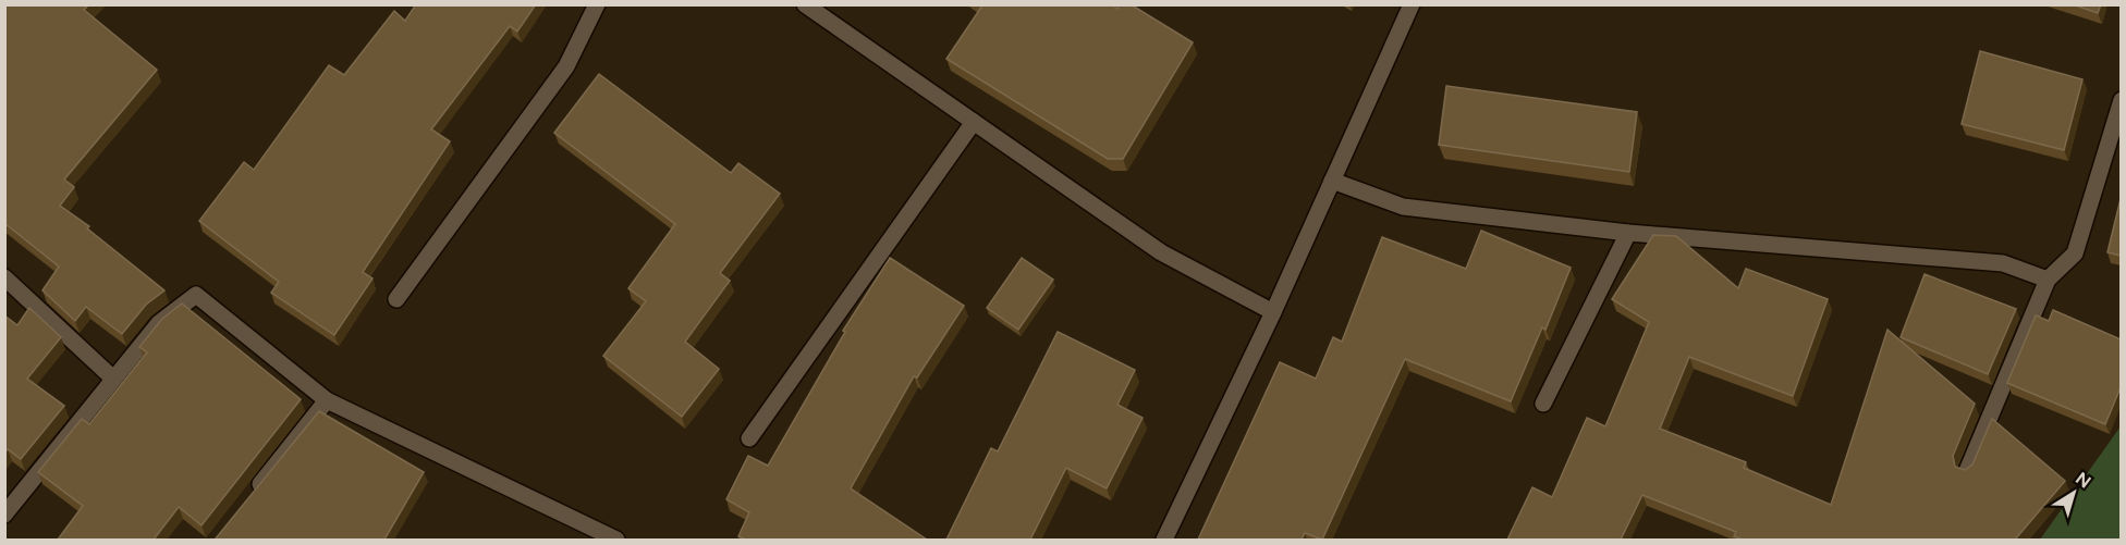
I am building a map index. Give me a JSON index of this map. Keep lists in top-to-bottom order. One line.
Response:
{"north":"top right"}
